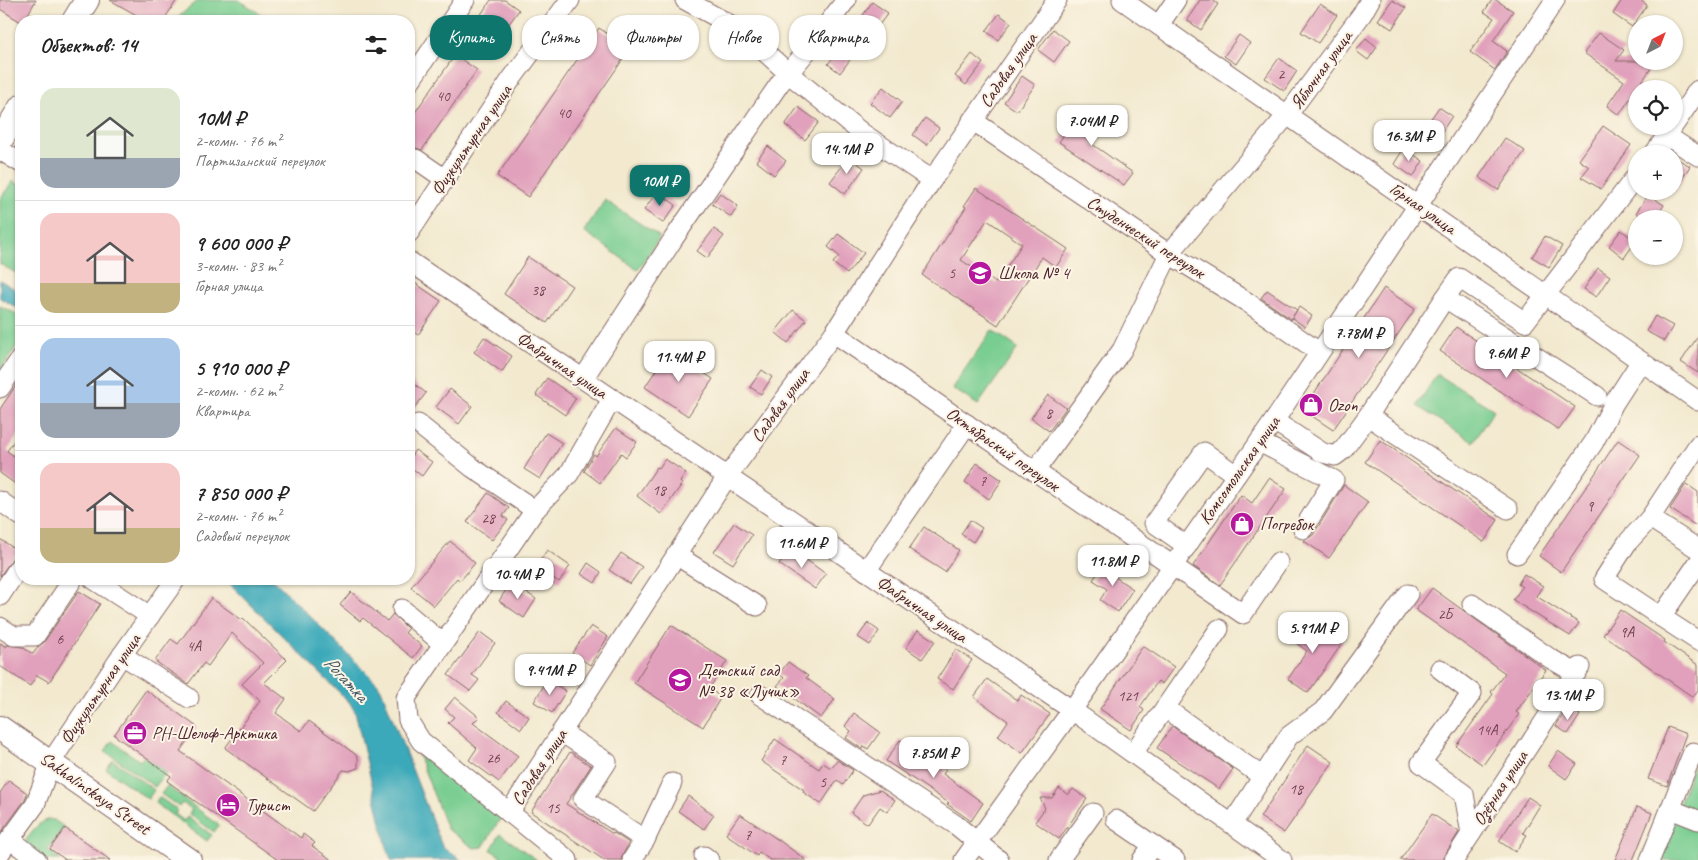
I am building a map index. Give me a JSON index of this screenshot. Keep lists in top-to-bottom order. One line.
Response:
{"streets":{"main road":["Sakhalinskaya Street"],"street":["Садовая улица","Яблочная улица","Физкультурная улица","Горная улица","Студенческий переулок","Фабричная улица","Октябрьский переулок","Комсомольская улица","Озёрная улица"]},"crossings":[["Садовая улица","Студенческий переулок"],["Садовая улица","Фабричная улица"],["Садовая улица","Октябрьский переулок"],["Яблочная улица","Горная улица"],["Яблочная улица","Студенческий переулок"],["Яблочная улица","Октябрьский переулок"],["Физкультурная улица","Sakhalinskaya Street"],["Горная улица","Комсомольская улица"],["Студенческий переулок","Комсомольская улица"],["Фабричная улица","Комсомольская улица"],["Октябрьский переулок","Комсомольская улица"]],"water":["Рогатка"],"places":{"school or university":["Школа № 4","Детский сад № 38 «Лучик»"],"shop":["Ozon","Погребок"],"office":["РН-Шельф-Арктика"],"hotel":["Турист"]},"house_numbers":["2","40","40","5","38","8","7","18","9","28","2Б","9А","6","4А","121","14А","26","7","5","18","15","7"],"north":"top right","page":{"map_buttons":["+","−"],"chip":["Купить","Снять","Фильтры","Новое","Квартира"],"heading":"Объектов: 14","list":[{"name":"10M ₽","note":"2-комн. · 76 m² · Партизанский переулок"},{"name":"9 600 000 ₽","note":"3-комн. · 83 m² · Горная улица"},{"name":"5 910 000 ₽","note":"2-комн. · 62 m² · Квартира"},{"name":"7 850 000 ₽","note":"2-комн. · 76 m² · Садовый переулок"}],"price":["7.04M ₽","16.3M ₽","14.1M ₽","10M ₽","7.78M ₽","9.6M ₽","11.4M ₽","11.6M ₽","11.8M ₽","10.4M ₽","5.91M ₽","9.41M ₽","13.1M ₽","7.85M ₽"]}}
